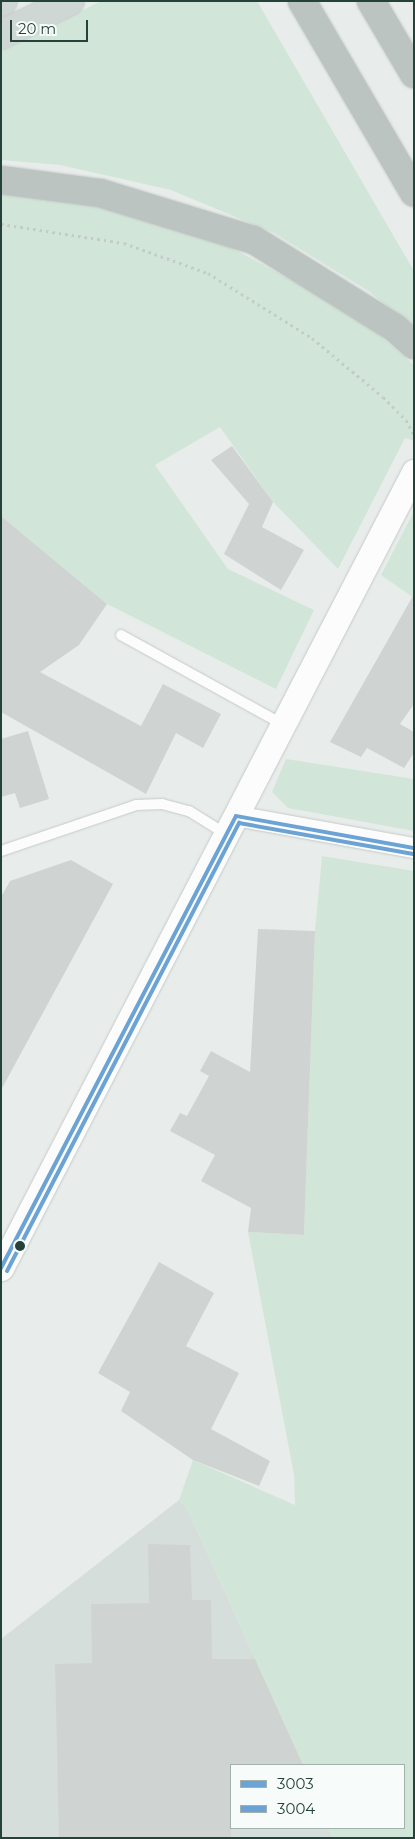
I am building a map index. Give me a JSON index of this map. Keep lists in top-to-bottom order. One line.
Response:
{"lines":["transit line 3003","transit line 3004"],"legend":["3003","3004"],"scale_bar":"20 m"}
